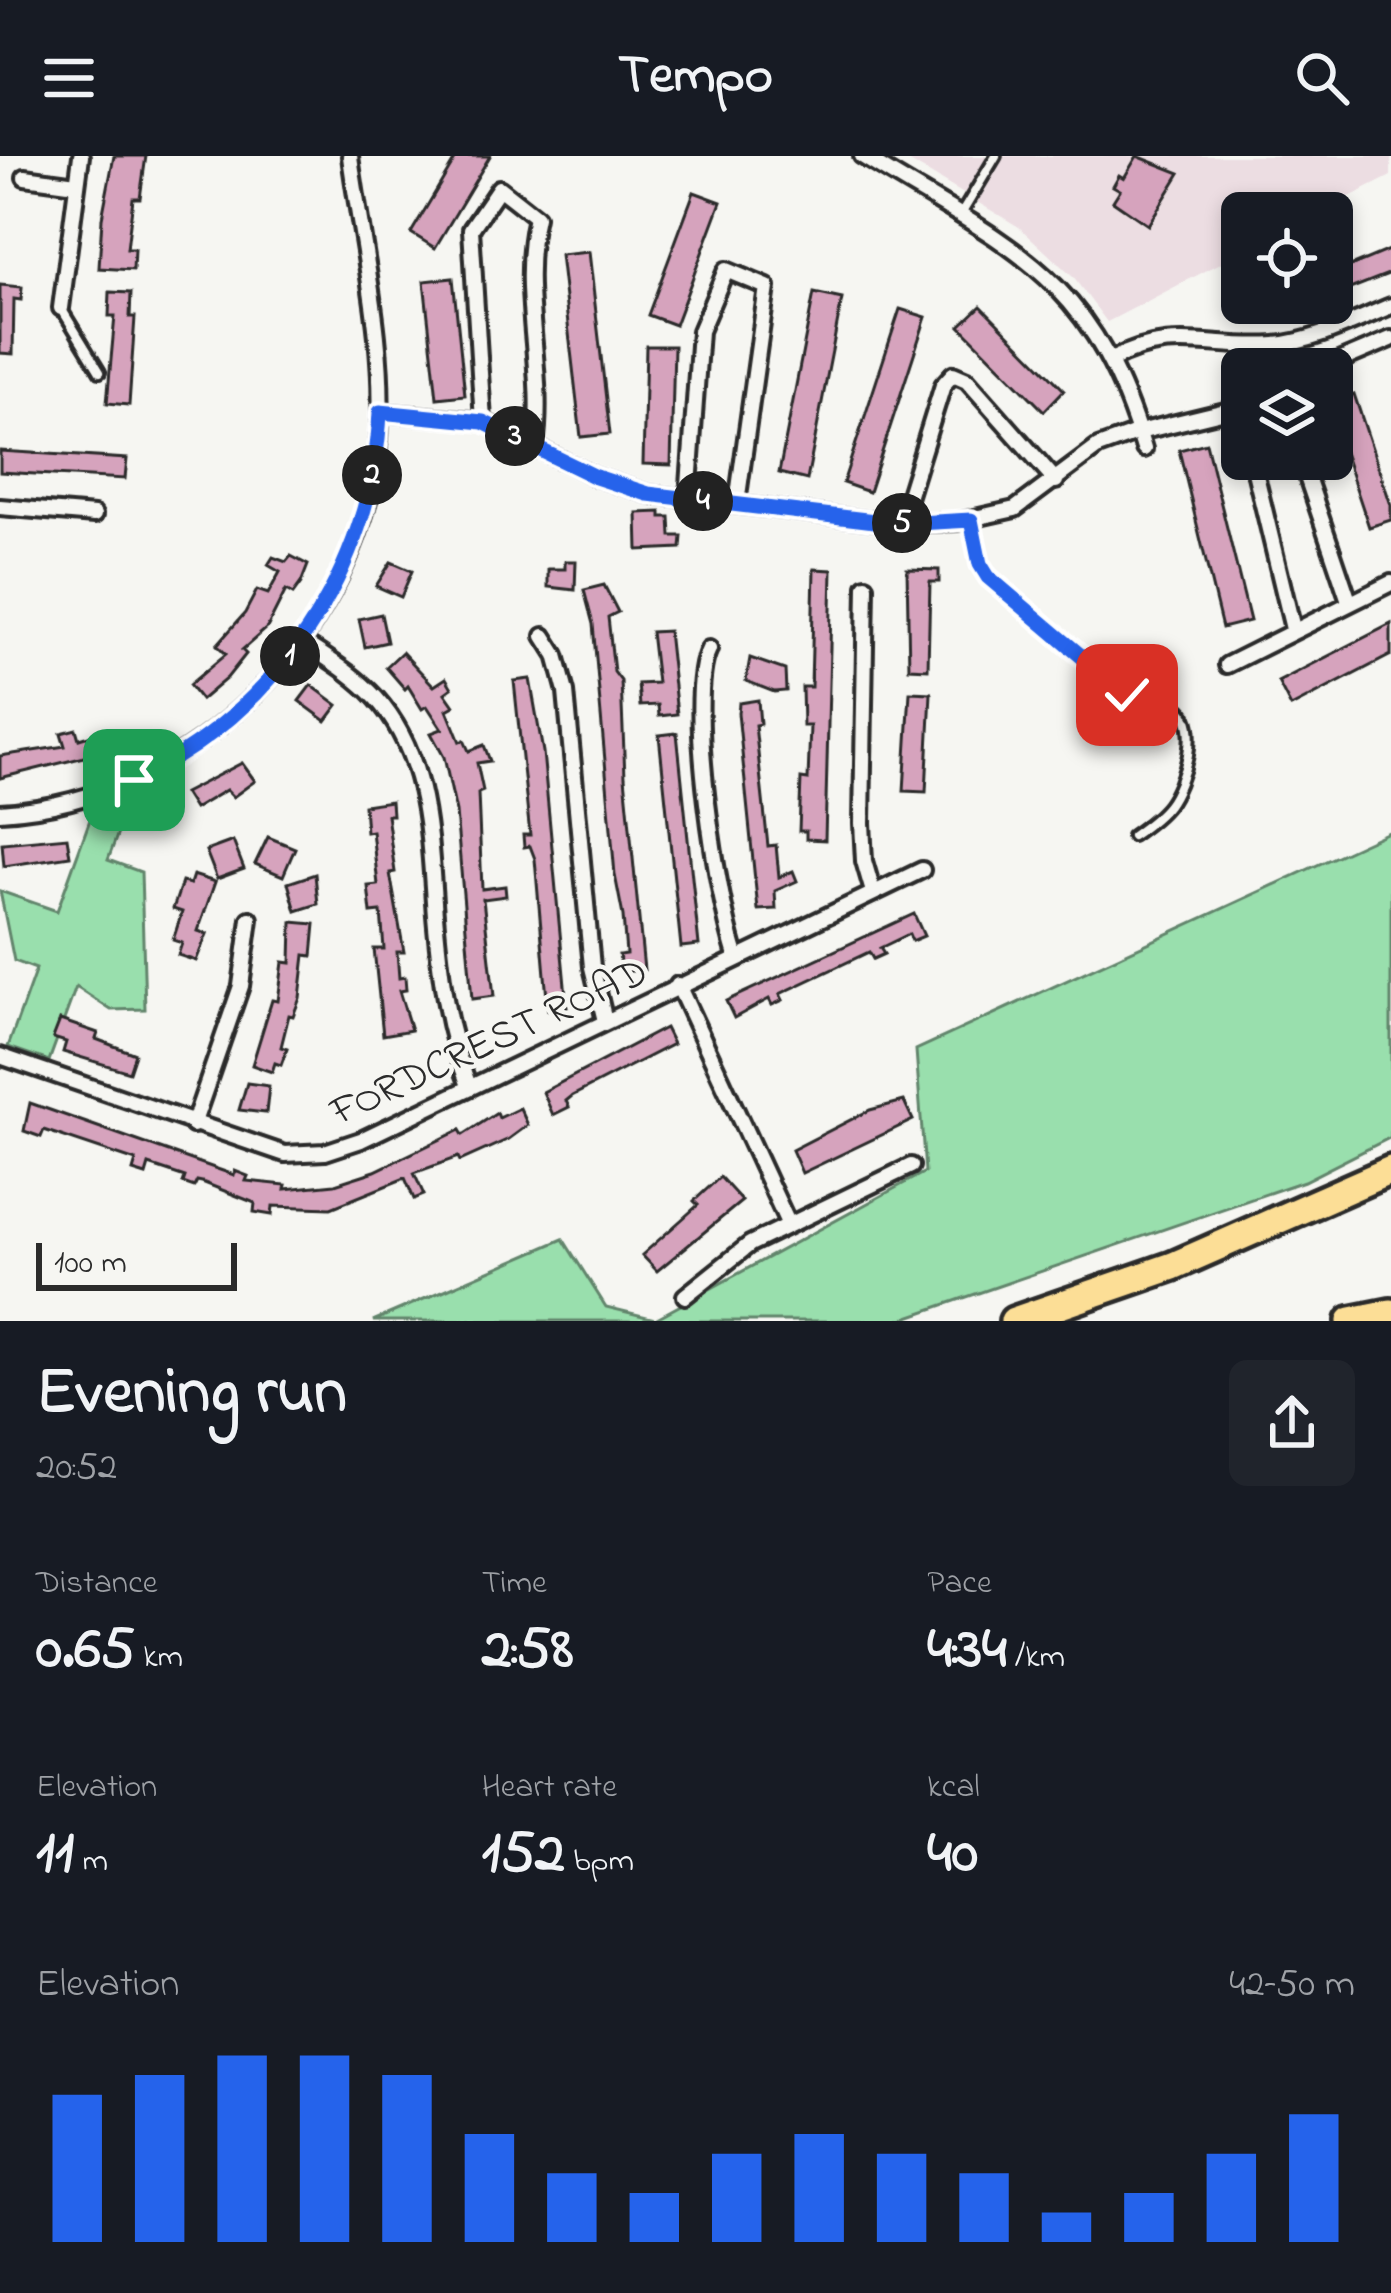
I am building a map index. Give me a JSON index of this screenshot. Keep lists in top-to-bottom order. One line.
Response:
{"streets":{"street":["FORDCREST ROAD"]},"scale_bar":"100 m","page":{"header":"Tempo","pins":["3","2","4","5","1"],"scale":"100 m","heading":["Evening run","20:52"],"stats":[["Distance","0.65 km"],["Time","2:58"],["Pace","4:34 /km"],["Elevation","11 m"],["Heart rate","152 bpm"],["kcal","40"]],"chart":["Elevation","42–50 m"]}}
